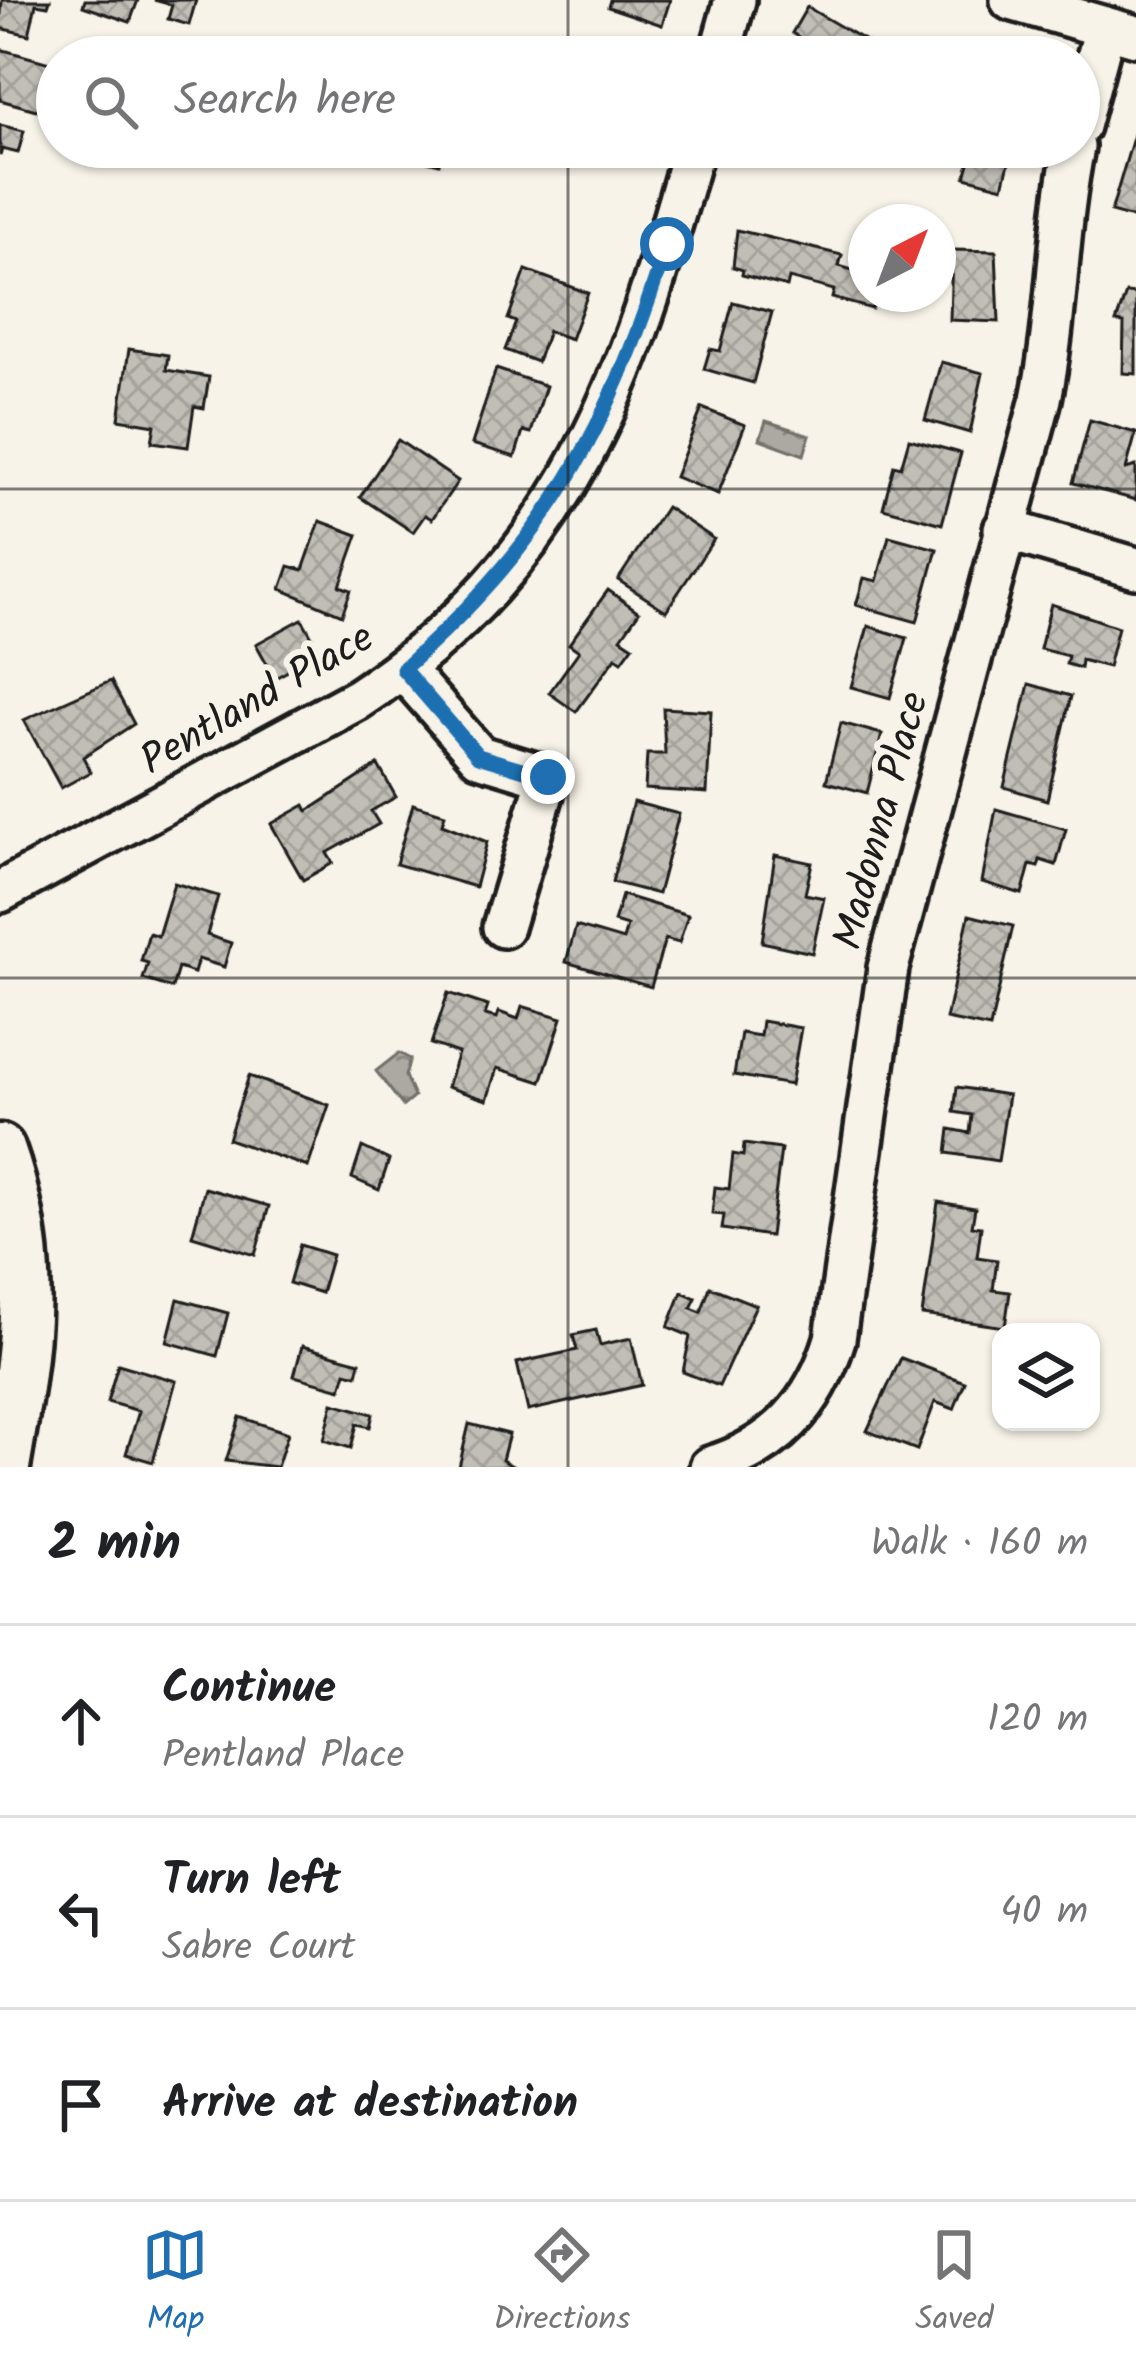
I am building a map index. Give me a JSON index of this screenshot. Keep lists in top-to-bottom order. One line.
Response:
{"streets":{"street":["Pentland Place","Madonna Place"]},"north":"top right","page":{"search":"Search here","heading":["2 min","Walk · 160 m"],"list":[["Continue","Pentland Place","120 m"],["Turn left","Sabre Court","40 m"],"Arrive at destination"],"nav":["Map","Directions","Saved"]}}
